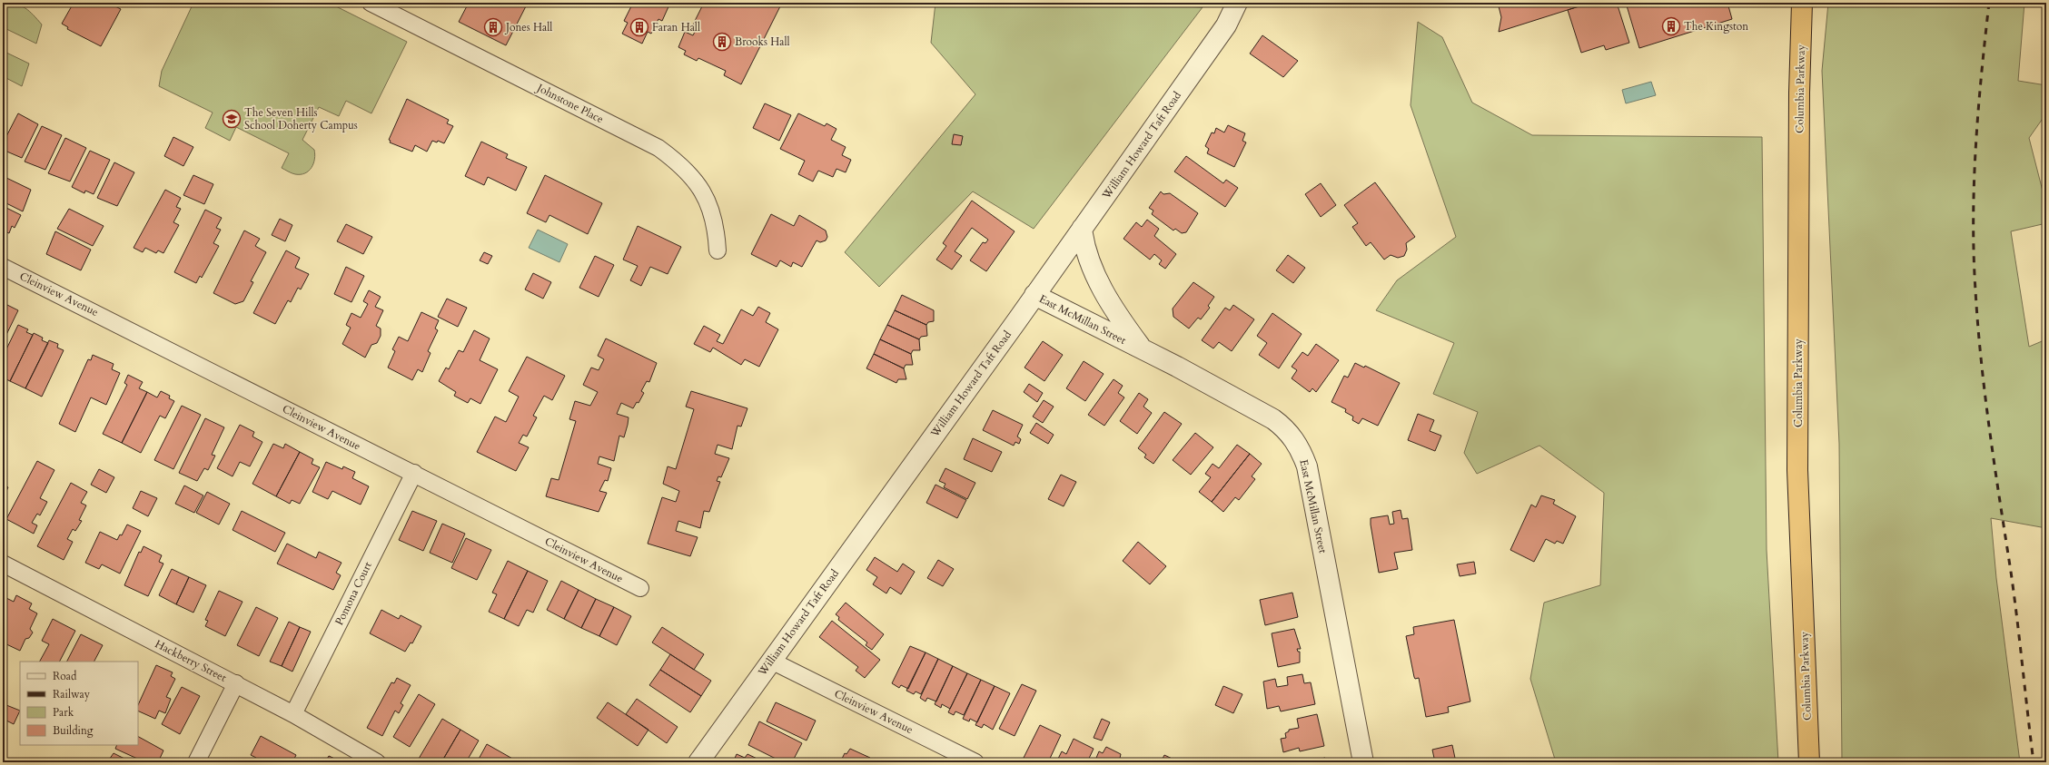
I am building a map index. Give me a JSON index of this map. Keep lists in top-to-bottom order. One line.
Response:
{"streets":{"highway":["Columbia Parkway"],"street":["Johnstone Place","William Howard Taft Road","Cleinview Avenue","East McMillan Street","Pomona Court","Hackberry Street"]},"crossings":[["William Howard Taft Road","Cleinview Avenue"],["William Howard Taft Road","East McMillan Street"],["Cleinview Avenue","Pomona Court"],["Pomona Court","Hackberry Street"]],"places":{"building":["The Kingston","Jones Hall","Faran Hall","Brooks Hall"],"school or university":["The Seven Hills School Doherty Campus"]},"legend":["Road","Railway","Park","Building"]}
